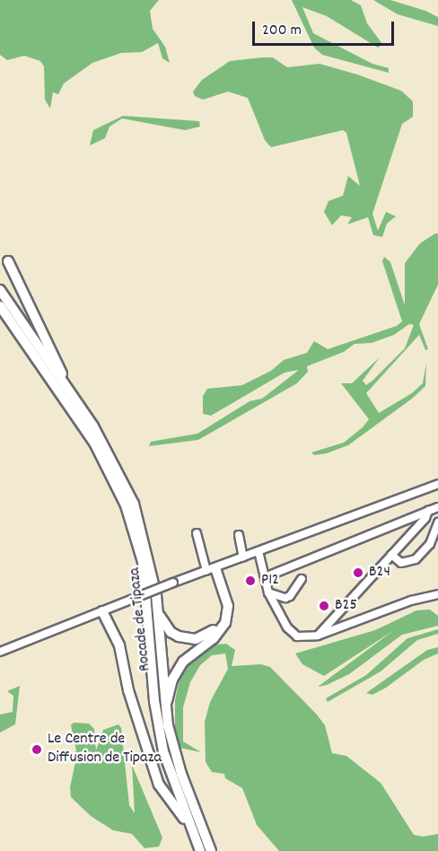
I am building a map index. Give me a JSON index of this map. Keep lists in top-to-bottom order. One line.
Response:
{"streets":{"highway":["Rocade de Tipaza"]},"places":["B24","P12","B25","Le Centre de Diffusion de Tipaza"],"scale_bar":"200 m"}
